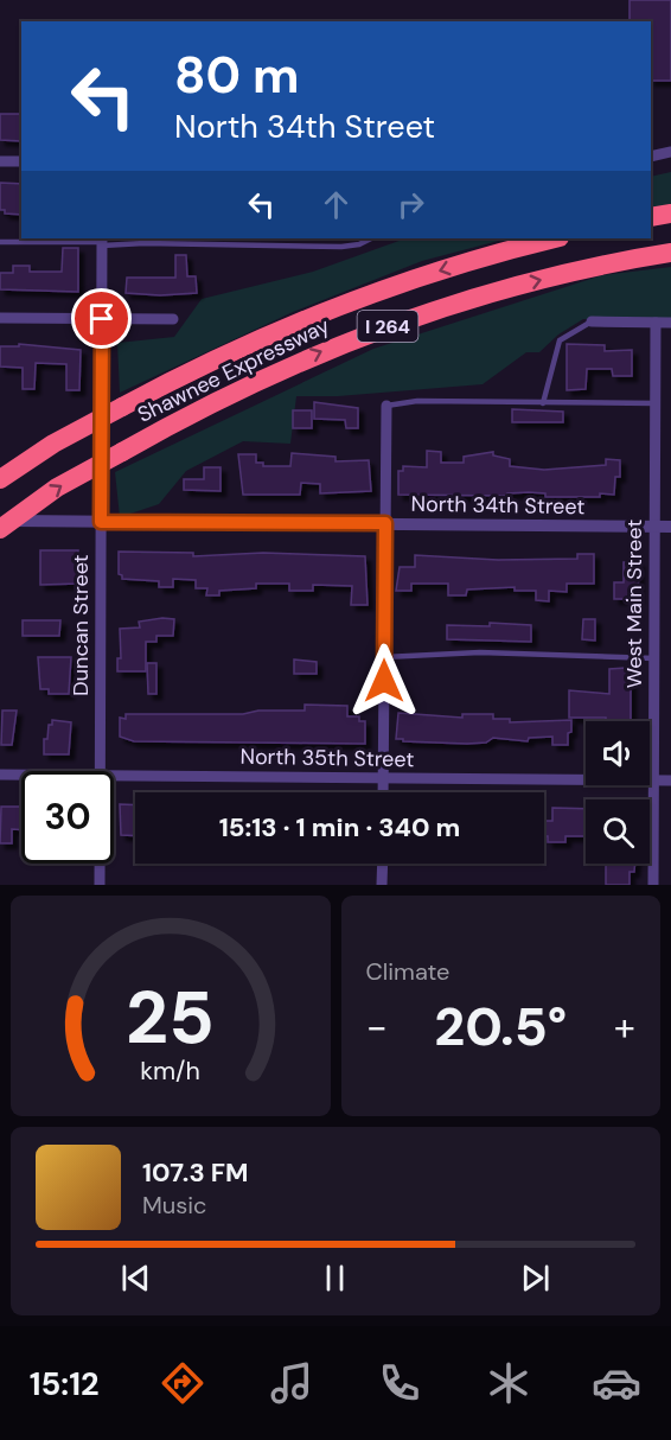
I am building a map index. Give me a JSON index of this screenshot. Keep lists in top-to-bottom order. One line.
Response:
{"streets":{"highway":["I 264","Shawnee Expressway"],"street":["North 34th Street","West Main Street","Duncan Street","North 35th Street"]},"crossings":[["North 34th Street","West Main Street"],["North 34th Street","Duncan Street"],["West Main Street","North 35th Street"]],"page":{"turn":["80 m","North 34th Street"],"limit":"30","trip":"15:13 · 1 min · 340 m","tile":"Climate","heat":["−","20.5°","+"],"song":["107.3 FM","Music"],"tabs":"15:12","gauge":["25","km/h"]}}
